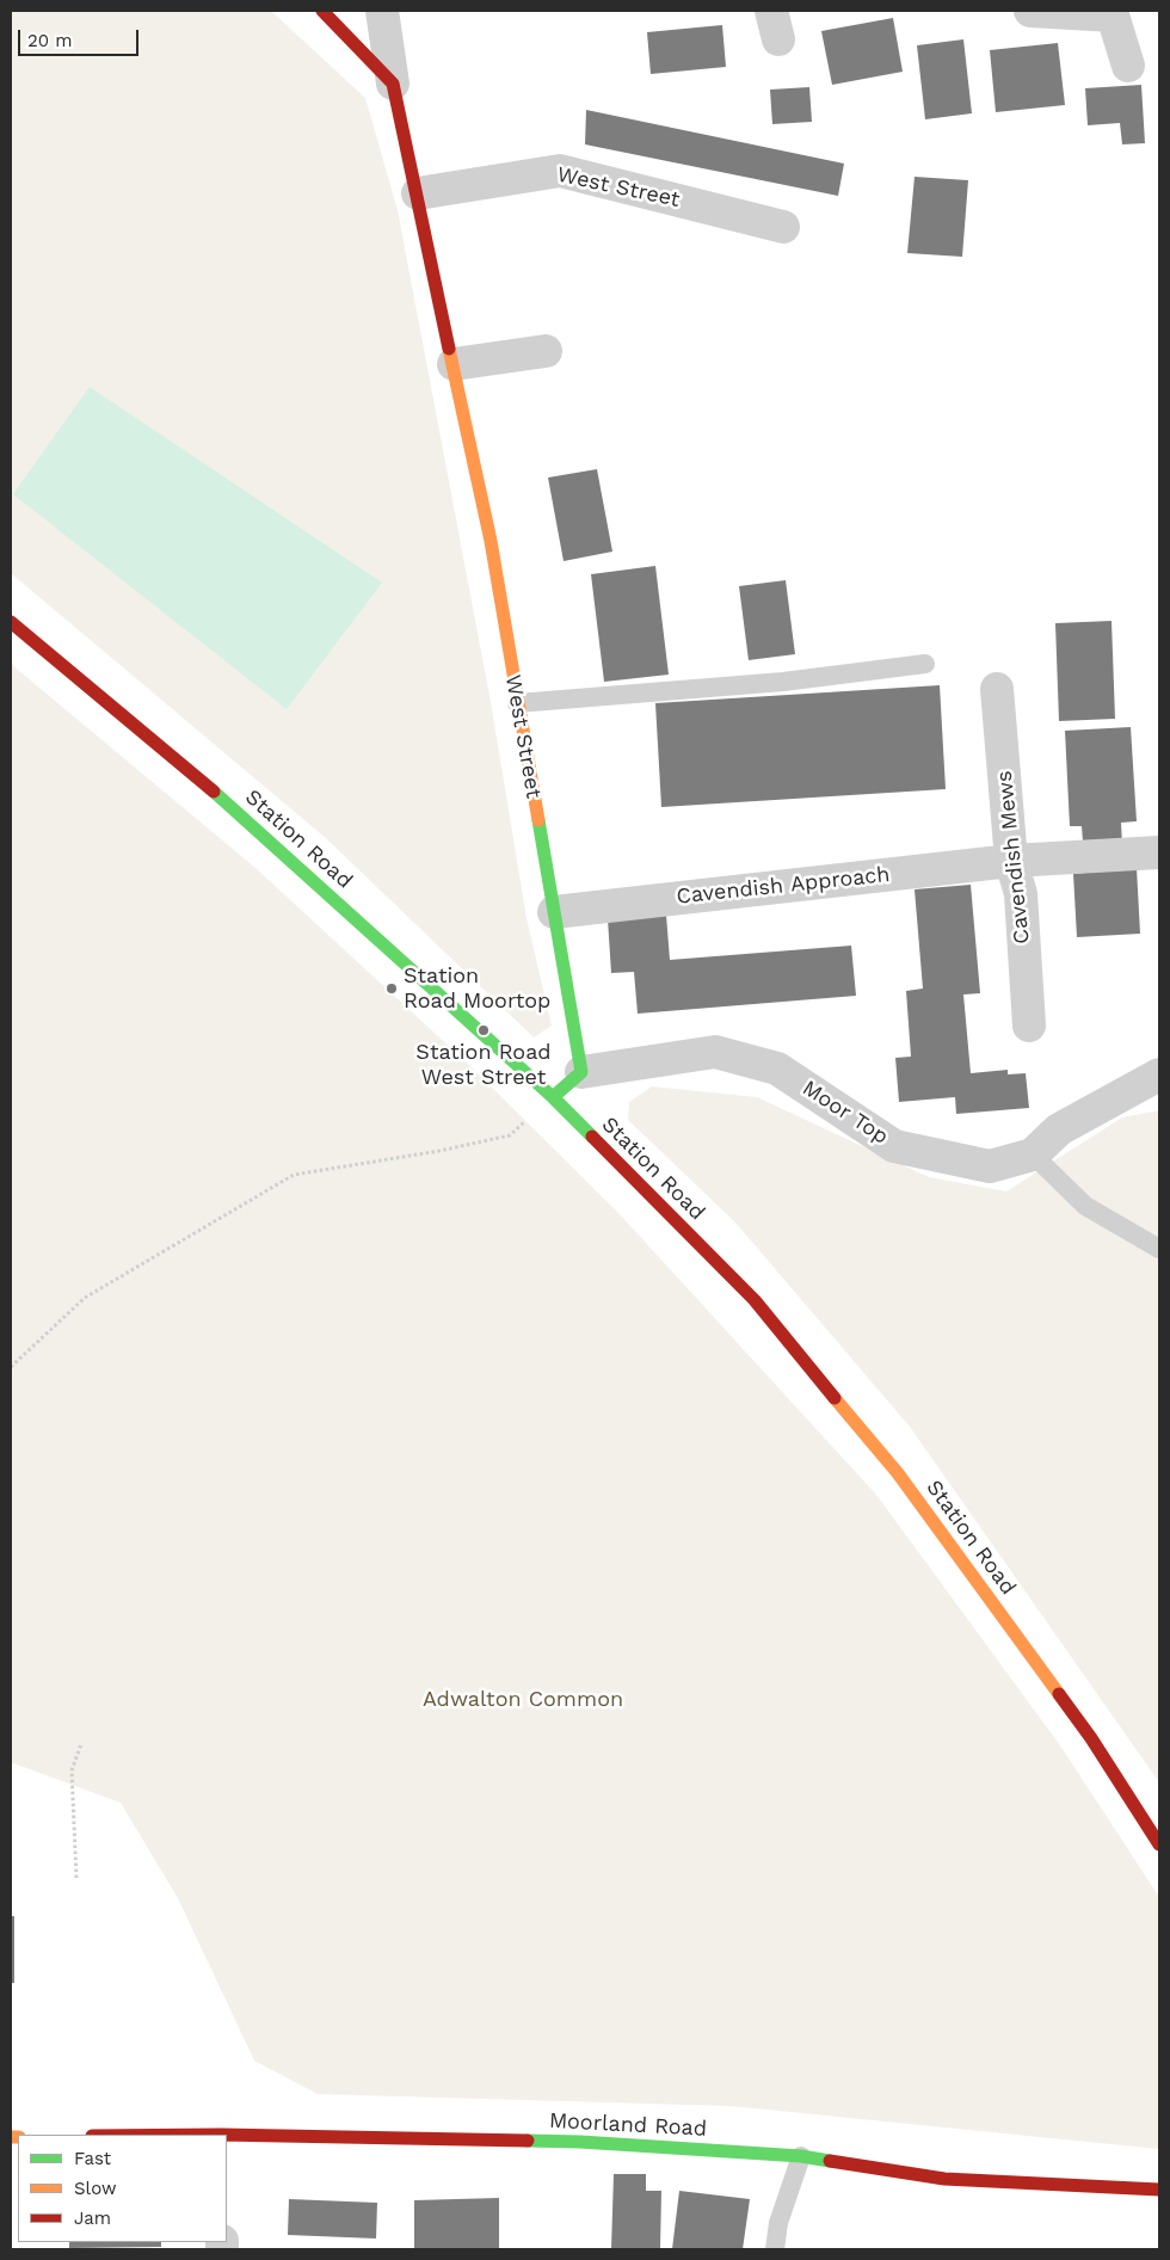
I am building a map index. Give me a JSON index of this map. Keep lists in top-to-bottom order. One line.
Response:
{"streets":{"street":["West Street","Station Road","Cavendish Mews","Cavendish Approach","Moor Top","Moorland Road"]},"crossings":[["West Street","Cavendish Approach"],["West Street","Moor Top"],["Cavendish Mews","Cavendish Approach"]],"parks":["Adwalton Common"],"places":["Station Road Moortop","Station Road West Street"],"legend":["Fast","Slow","Jam"],"scale_bar":"20 m"}
